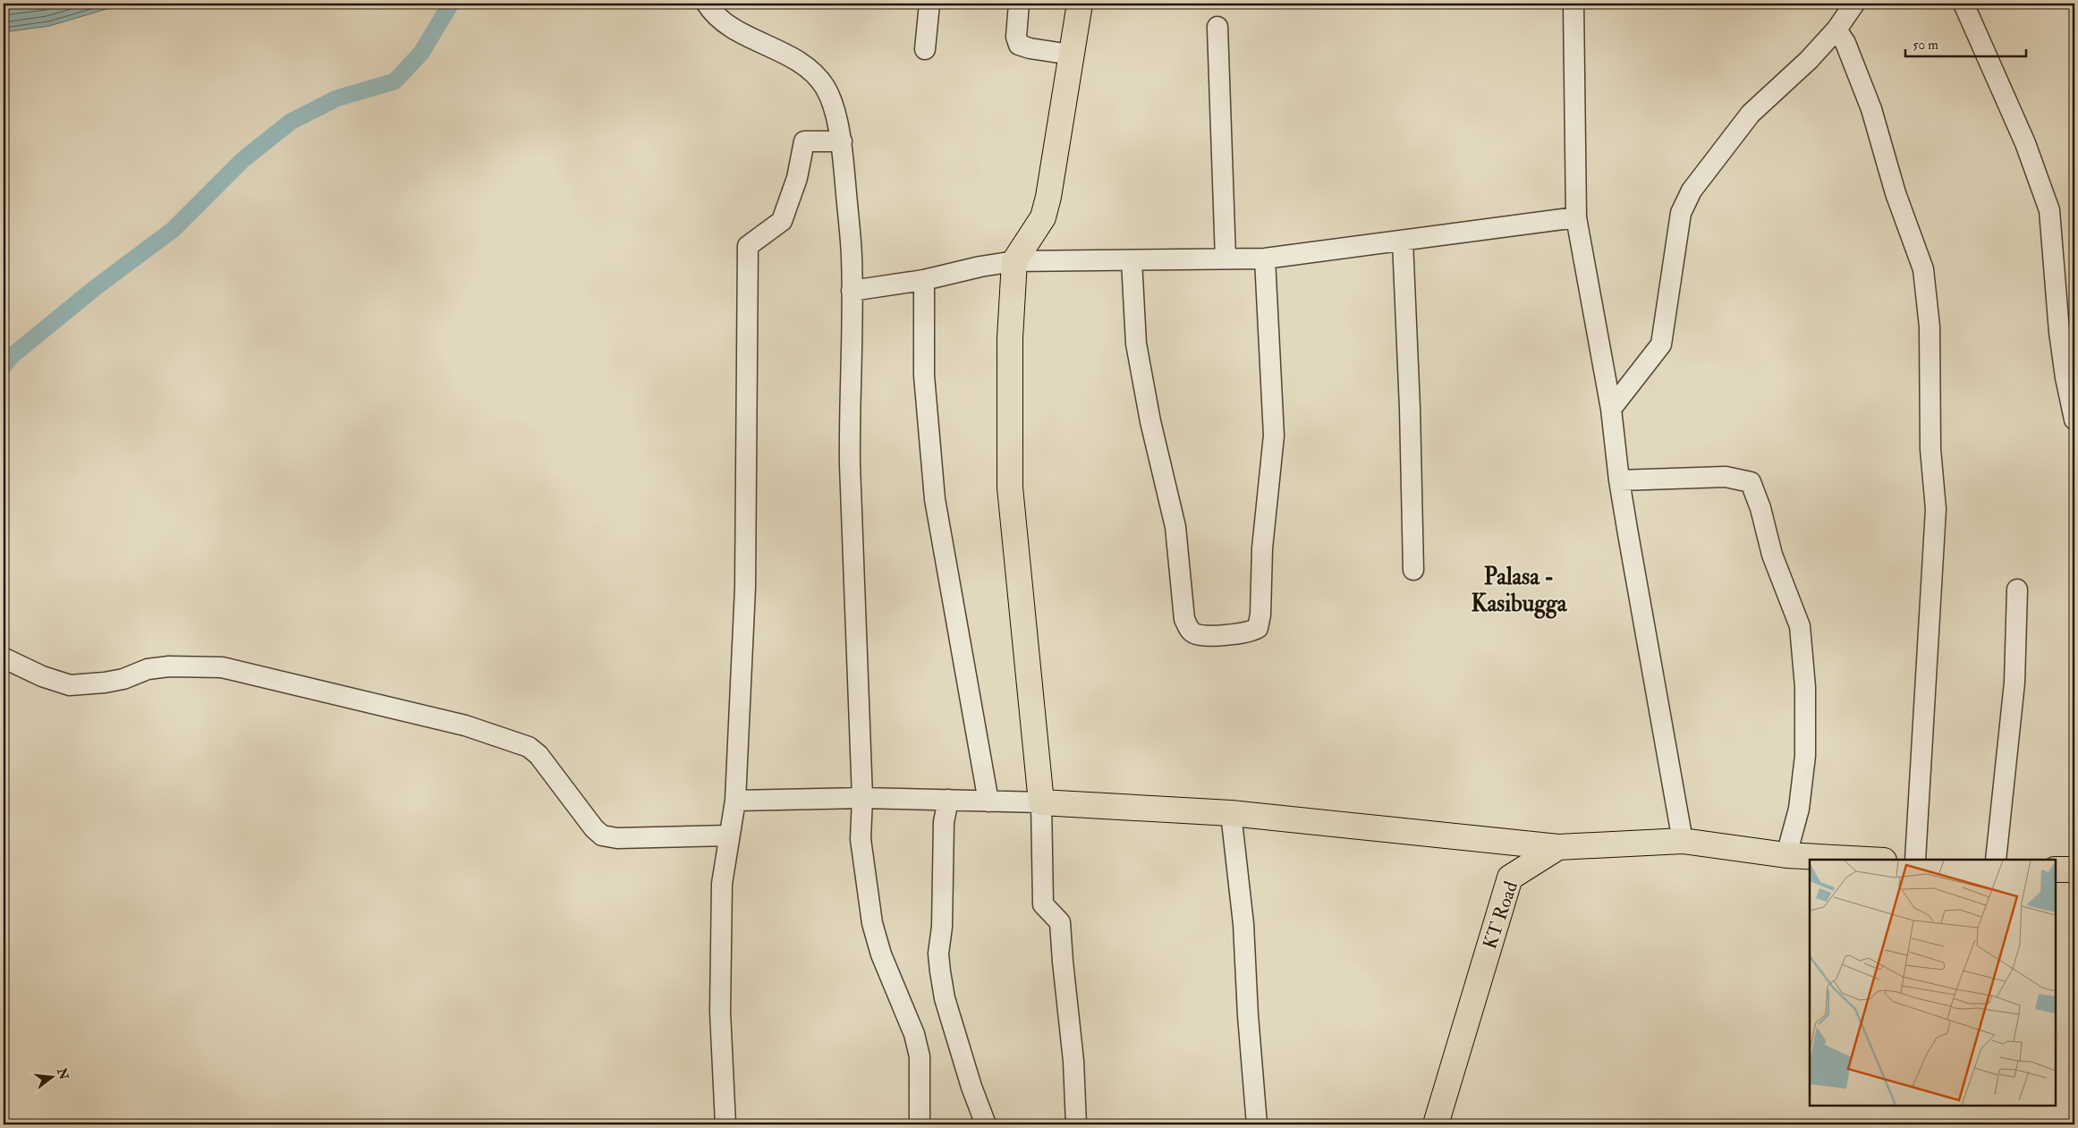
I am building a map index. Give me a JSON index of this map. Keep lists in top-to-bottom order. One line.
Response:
{"streets":{"main road":["KT Road"]},"districts":["Palasa - Kasibugga"],"scale_bar":"50 m","north":"right"}
